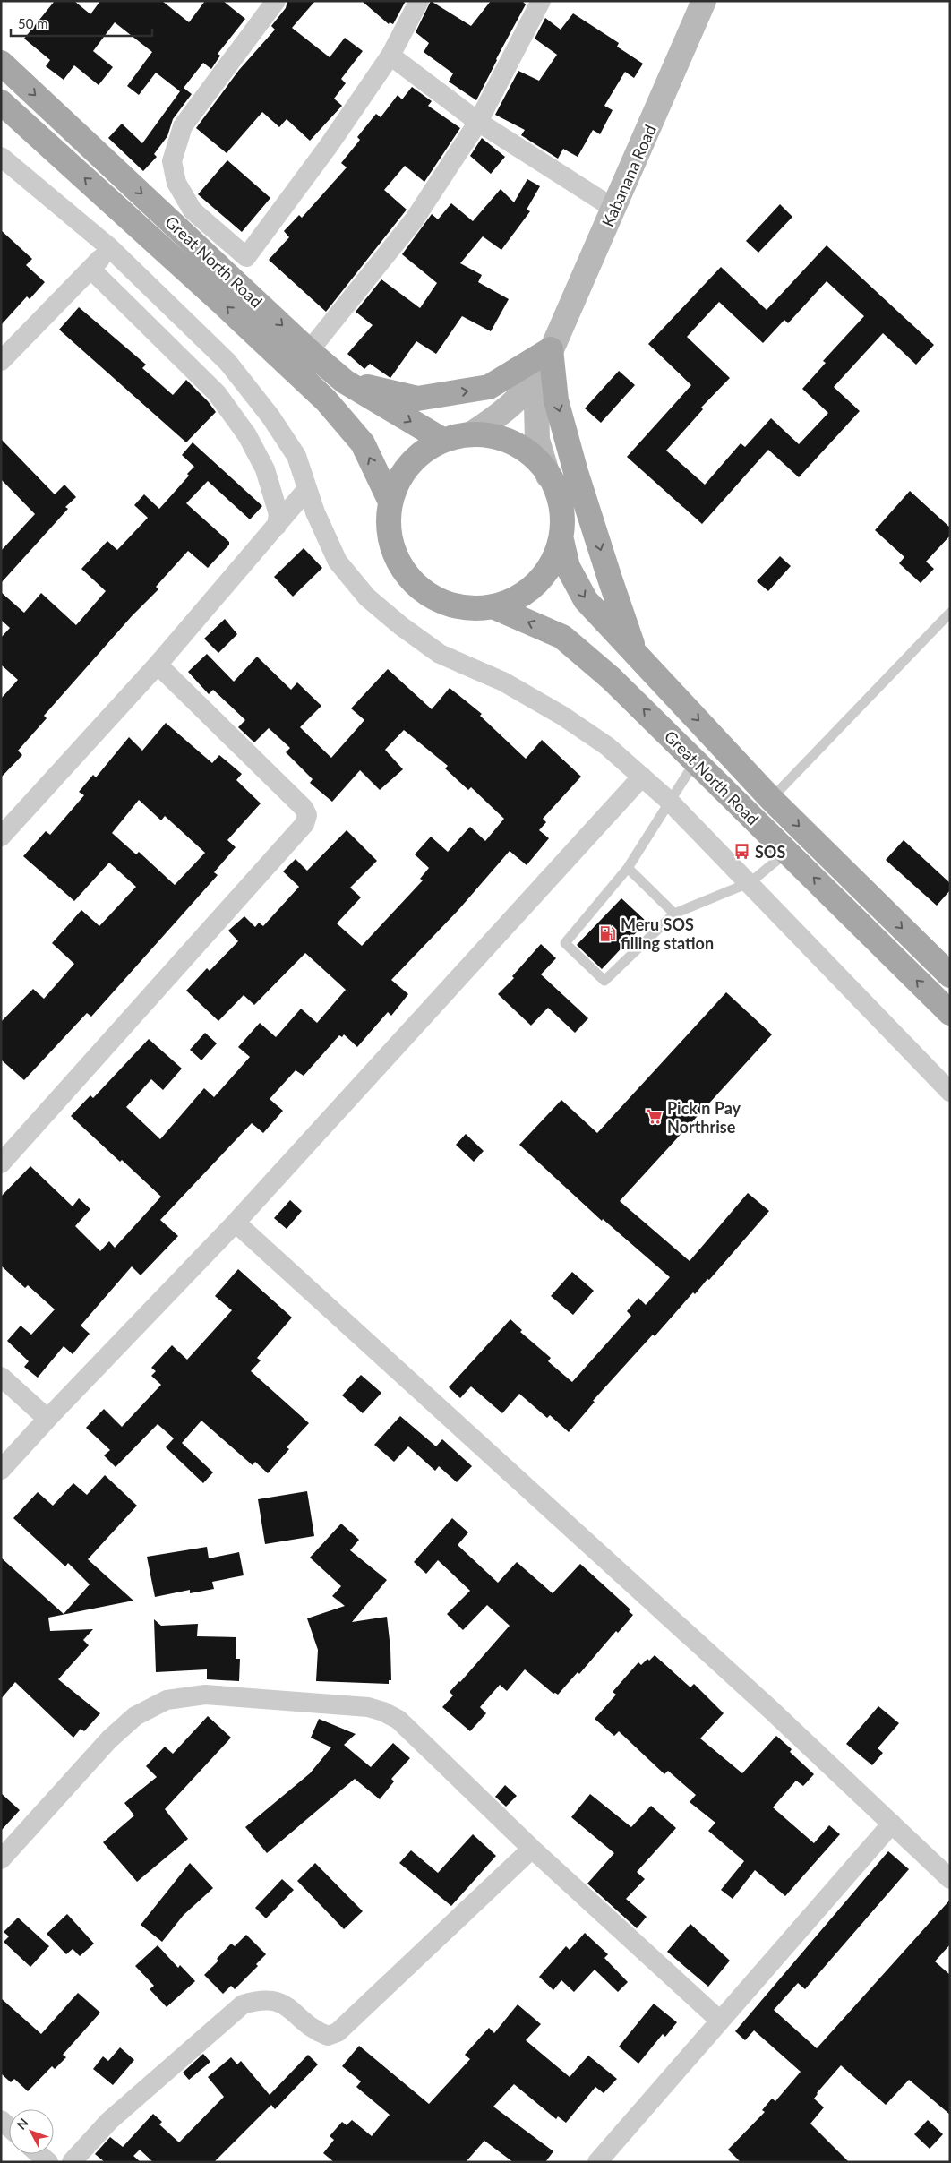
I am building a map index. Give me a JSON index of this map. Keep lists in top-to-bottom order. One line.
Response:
{"streets":{"main road":["Great North Road"],"street":["Kabanana Road"]},"places":{"bus stop":["SOS"],"fuel station":["Meru SOS filling station"],"supermarket":["Pick n Pay Northrise"]},"scale_bar":"50 m","north":"top left"}
